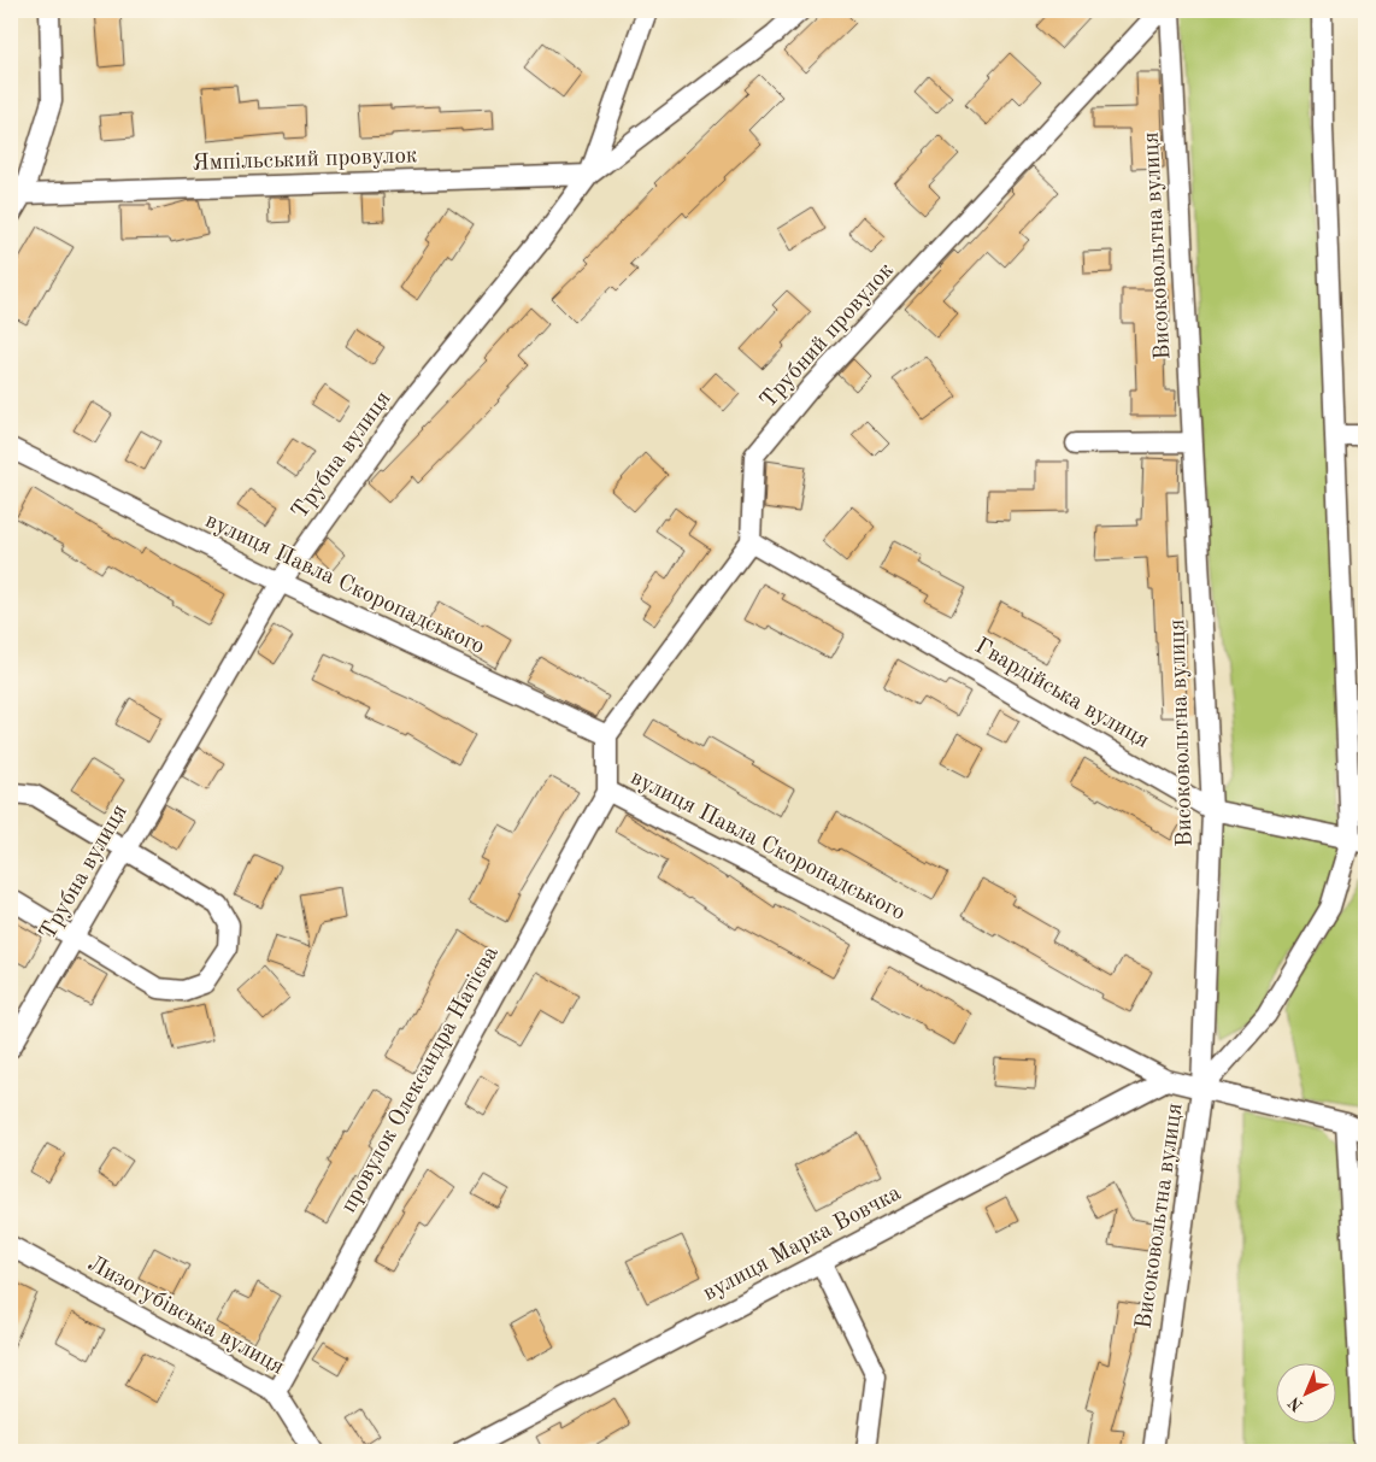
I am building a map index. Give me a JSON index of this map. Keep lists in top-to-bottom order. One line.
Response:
{"streets":{"street":["Ямпільський провулок","Високовольтна вулиця","Трубний провулок","Трубна вулиця","вулиця Павла Скоропадського","Гвардійська вулиця","провулок Олександра Натієва","вулиця Марка Вовчка","Лизогубівська вулиця"]},"crossings":[["Ямпільський провулок","Трубна вулиця"],["Високовольтна вулиця","вулиця Павла Скоропадського"],["Високовольтна вулиця","Гвардійська вулиця"],["Трубний провулок","Гвардійська вулиця"],["Трубна вулиця","вулиця Павла Скоропадського"],["вулиця Павла Скоропадського","провулок Олександра Натієва"],["вулиця Павла Скоропадського","вулиця Марка Вовчка"],["провулок Олександра Натієва","Лизогубівська вулиця"]],"north":"bottom left"}
